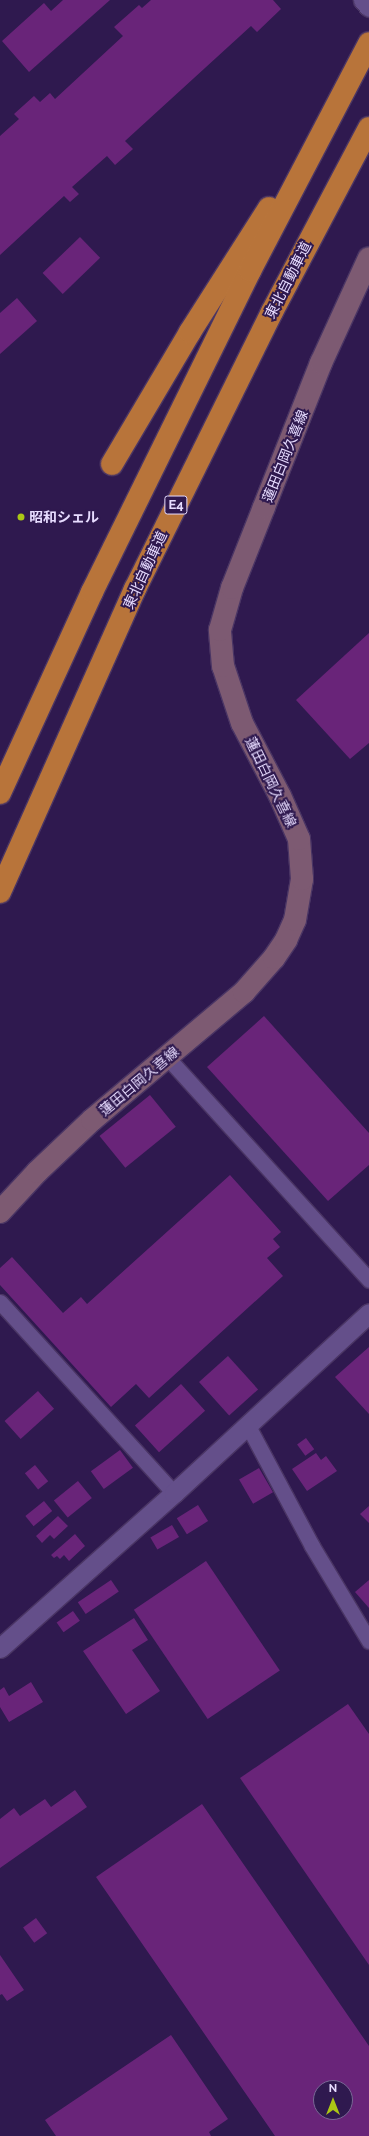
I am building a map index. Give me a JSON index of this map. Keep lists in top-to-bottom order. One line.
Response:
{"streets":{"highway":["東北自動車道","E4"],"main road":["蓮田白岡久喜線"]},"places":["昭和シェル"],"north":"top"}
